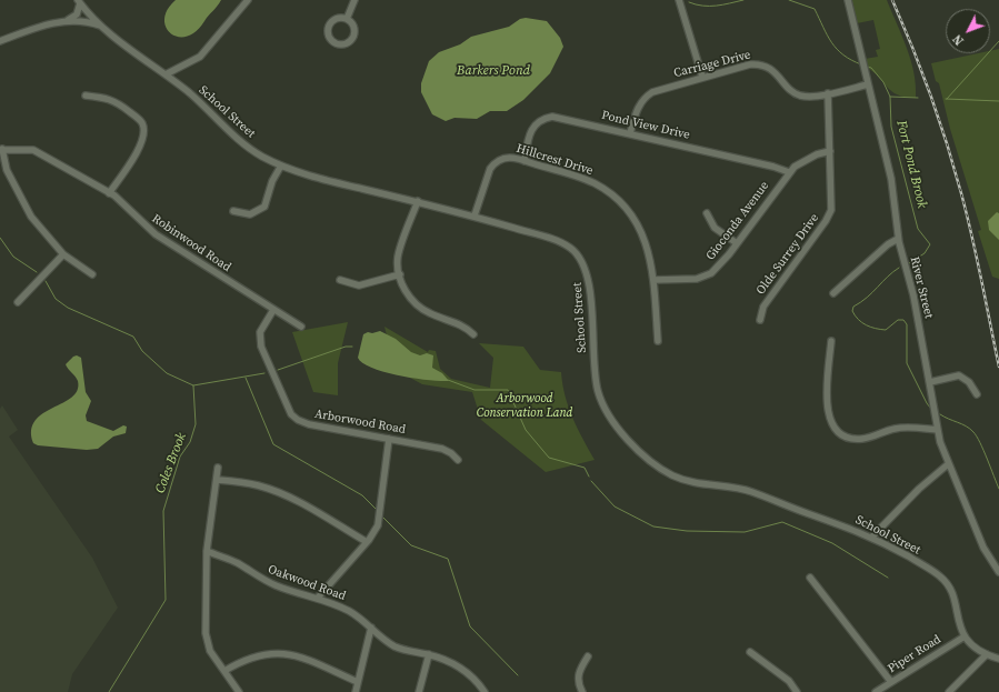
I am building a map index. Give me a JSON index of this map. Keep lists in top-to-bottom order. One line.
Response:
{"streets":{"street":["Carriage Drive","School Street","Pond View Drive","Hillcrest Drive","Gioconda Avenue","Robinwood Road","Olde Surrey Drive","River Street","Arborwood Road","Oakwood Road","Piper Road"]},"crossings":[["Carriage Drive","Pond View Drive"],["Carriage Drive","Olde Surrey Drive"],["Carriage Drive","River Street"],["School Street","Hillcrest Drive"],["School Street","Piper Road"],["Pond View Drive","Hillcrest Drive"],["Pond View Drive","Gioconda Avenue"],["Hillcrest Drive","Gioconda Avenue"],["Gioconda Avenue","Olde Surrey Drive"],["Robinwood Road","Arborwood Road"]],"water":["Barkers Pond","Fort Pond Brook","Coles Brook"],"parks":["Arborwood Conservation Land"],"north":"bottom left"}
